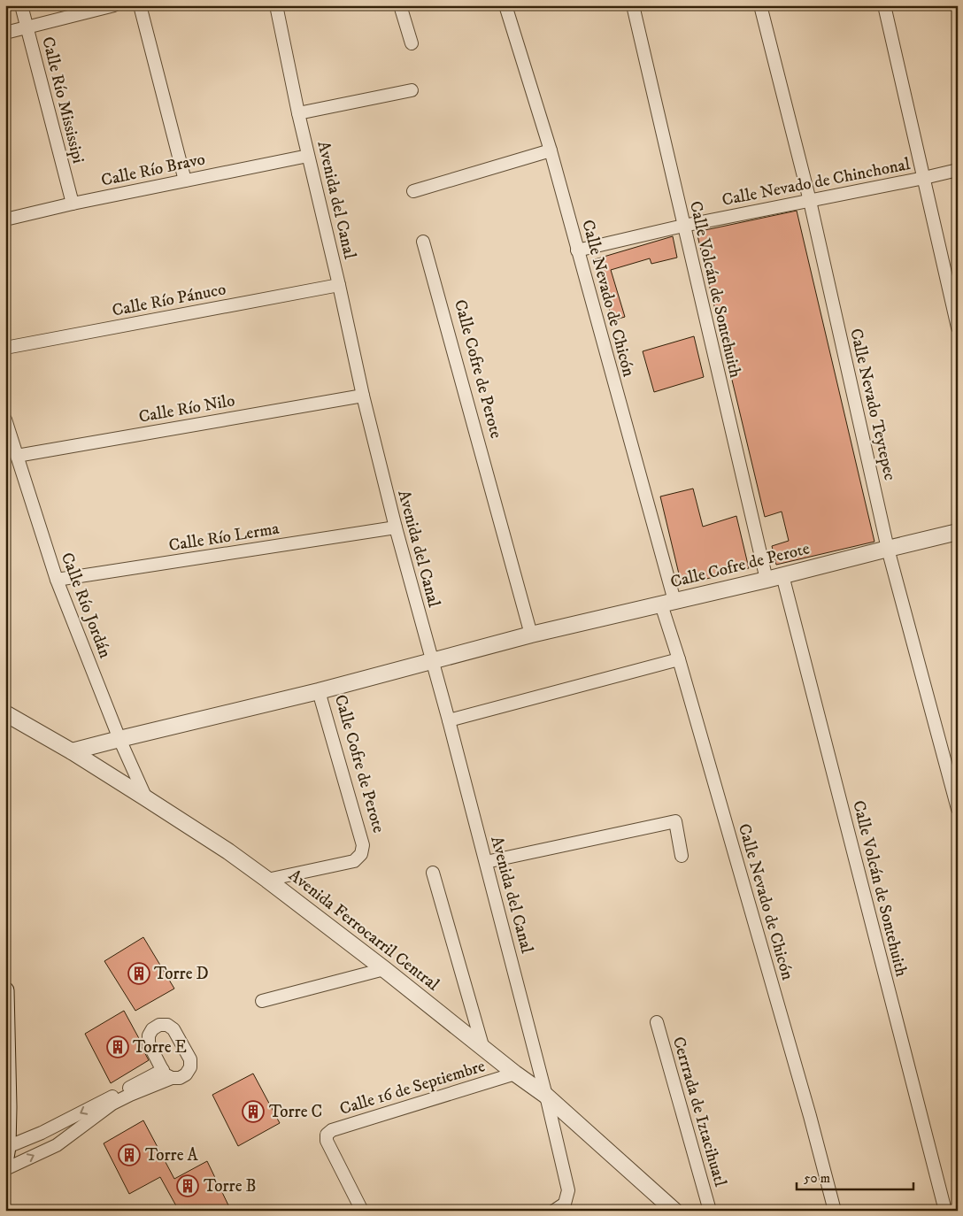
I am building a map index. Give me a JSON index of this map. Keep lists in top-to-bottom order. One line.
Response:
{"streets":{"street":["Calle Río Mississipi","Calle Río Bravo","Calle Nevado de Chinchonal","Avenida del Canal","Calle Volcán de Sontehuith","Calle Nevado de Chicón","Calle Río Pánuco","Calle Cofre de Perote","Calle Nevado Teytepec","Calle Río Nilo","Calle Río Lerma","Calle Río Jordán","Avenida Ferrocarril Central","Calle 16 de Septiembre","Cerrrada de Iztacihuatl"]},"crossings":[["Calle Río Mississipi","Calle Río Bravo"],["Calle Río Bravo","Avenida del Canal"],["Calle Nevado de Chinchonal","Calle Volcán de Sontehuith"],["Calle Nevado de Chinchonal","Calle Nevado de Chicón"],["Calle Nevado de Chinchonal","Calle Nevado Teytepec"],["Avenida del Canal","Calle Río Pánuco"],["Avenida del Canal","Calle Cofre de Perote"],["Avenida del Canal","Calle Río Nilo"],["Avenida del Canal","Calle Río Lerma"],["Avenida del Canal","Avenida Ferrocarril Central"],["Calle Volcán de Sontehuith","Calle Cofre de Perote"],["Calle Nevado de Chicón","Calle Cofre de Perote"],["Calle Cofre de Perote","Calle Nevado Teytepec"],["Calle Cofre de Perote","Calle Río Jordán"],["Calle Cofre de Perote","Avenida Ferrocarril Central"],["Calle Río Nilo","Calle Río Jordán"],["Calle Río Lerma","Calle Río Jordán"],["Calle Río Jordán","Avenida Ferrocarril Central"],["Avenida Ferrocarril Central","Calle 16 de Septiembre"]],"places":{"building":["Torre D","Torre E","Torre C","Torre A","Torre B"]},"scale_bar":"50 m"}
